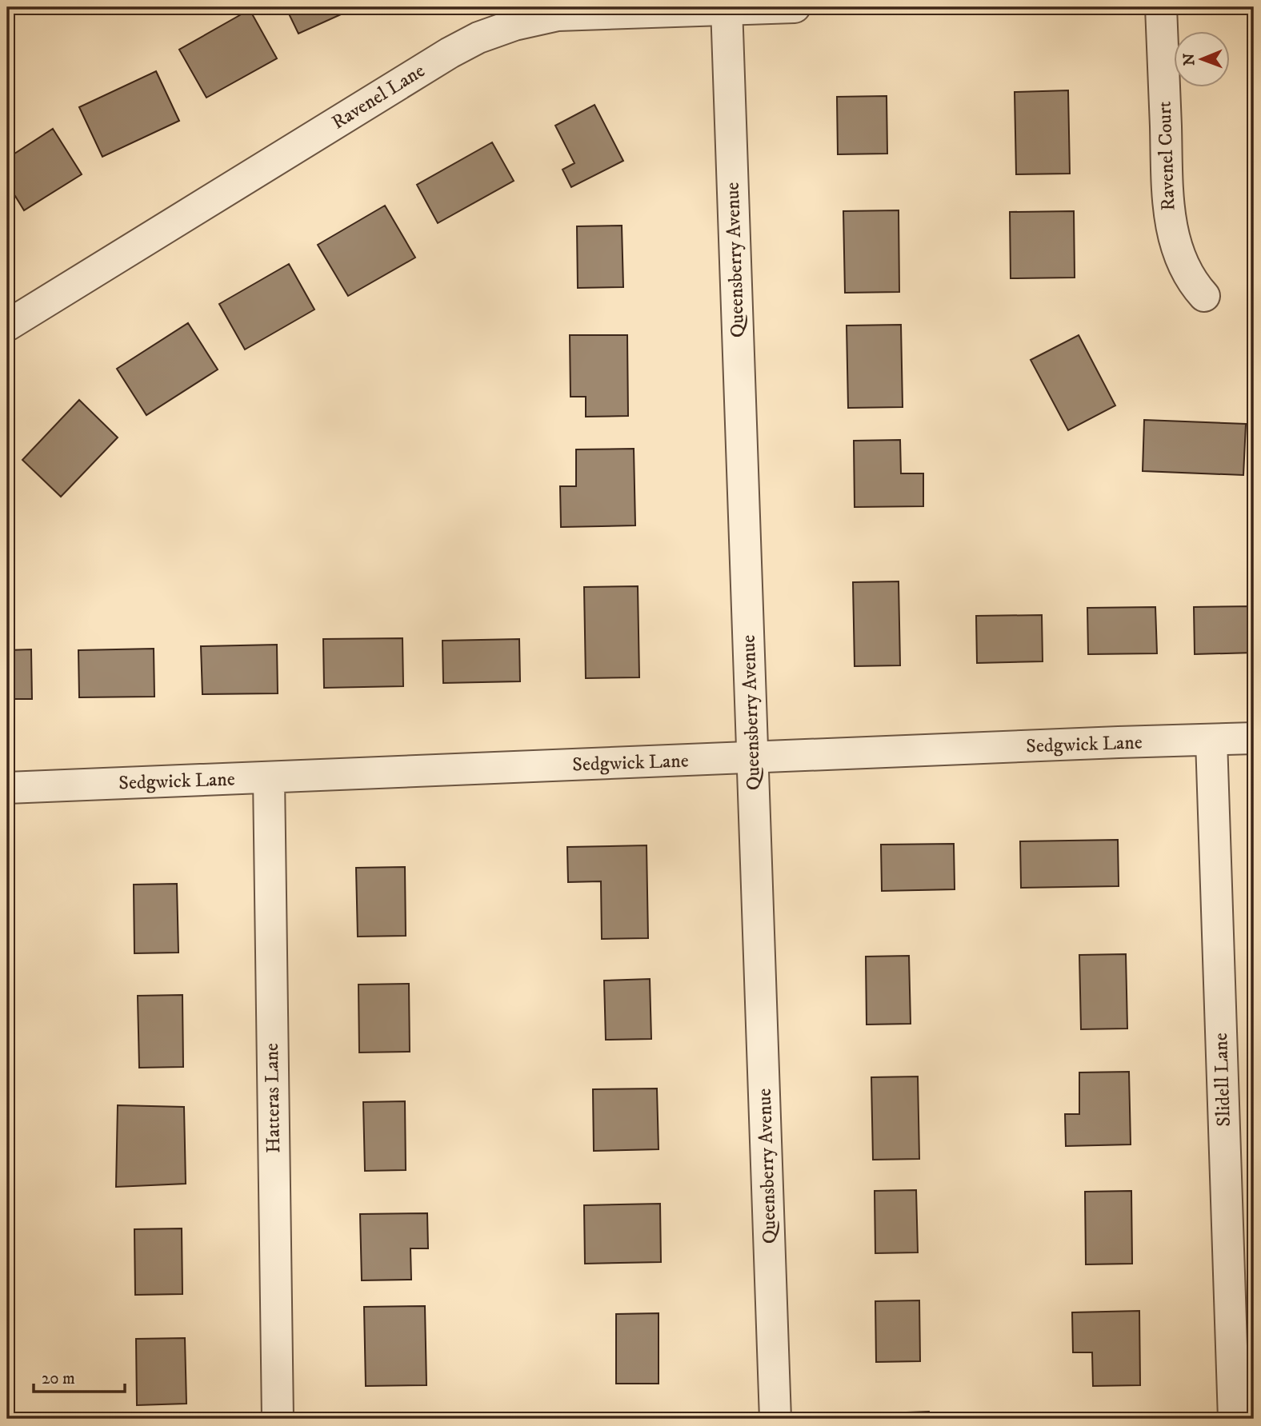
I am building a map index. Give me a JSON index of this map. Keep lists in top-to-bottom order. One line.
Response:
{"streets":{"street":["Ravenel Lane","Ravenel Court","Queensberry Avenue","Sedgwick Lane","Slidell Lane","Hatteras Lane"]},"crossings":[["Ravenel Lane","Queensberry Avenue"],["Queensberry Avenue","Sedgwick Lane"],["Sedgwick Lane","Slidell Lane"],["Sedgwick Lane","Hatteras Lane"]],"scale_bar":"20 m","north":"left"}
